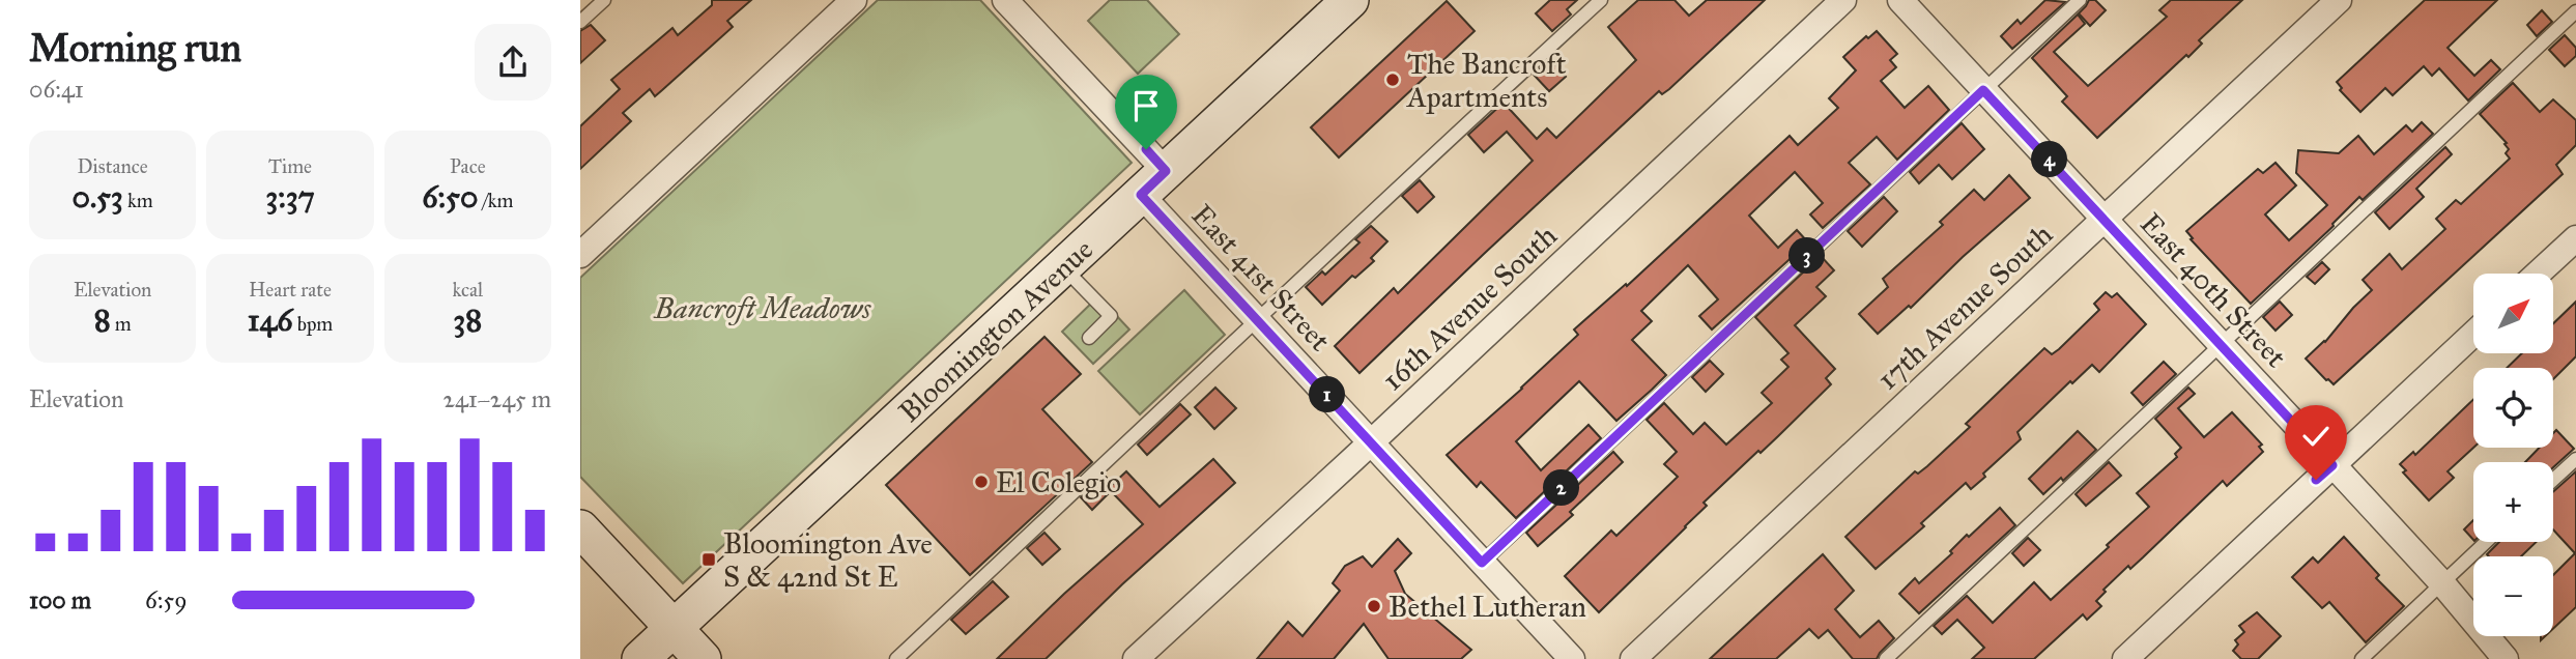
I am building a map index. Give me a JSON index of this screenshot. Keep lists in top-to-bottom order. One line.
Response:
{"streets":{"street":["East 41st Street","East 40th Street","17th Avenue South","16th Avenue South","Bloomington Avenue"]},"crossings":[["East 41st Street","16th Avenue South"],["East 41st Street","Bloomington Avenue"],["East 40th Street","17th Avenue South"]],"parks":["Bancroft Meadows"],"places":{"other":["The Bancroft Apartments","El Colegio","Bethel Lutheran"],"transit":["Bloomington Ave S & 42nd St E"]},"north":"top right","page":{"heading":["Morning run","06:41"],"stats":[["Distance","0.53 km"],["Time","3:37"],["Pace","6:50 /km"],["Elevation","8 m"],["Heart rate","146 bpm"],["kcal","38"]],"pins":["4","3","1","2"],"map_buttons":["+","−"],"chart":["Elevation","241–245 m"],"list":[{"name":"100 m","note":"6:59"}]}}
